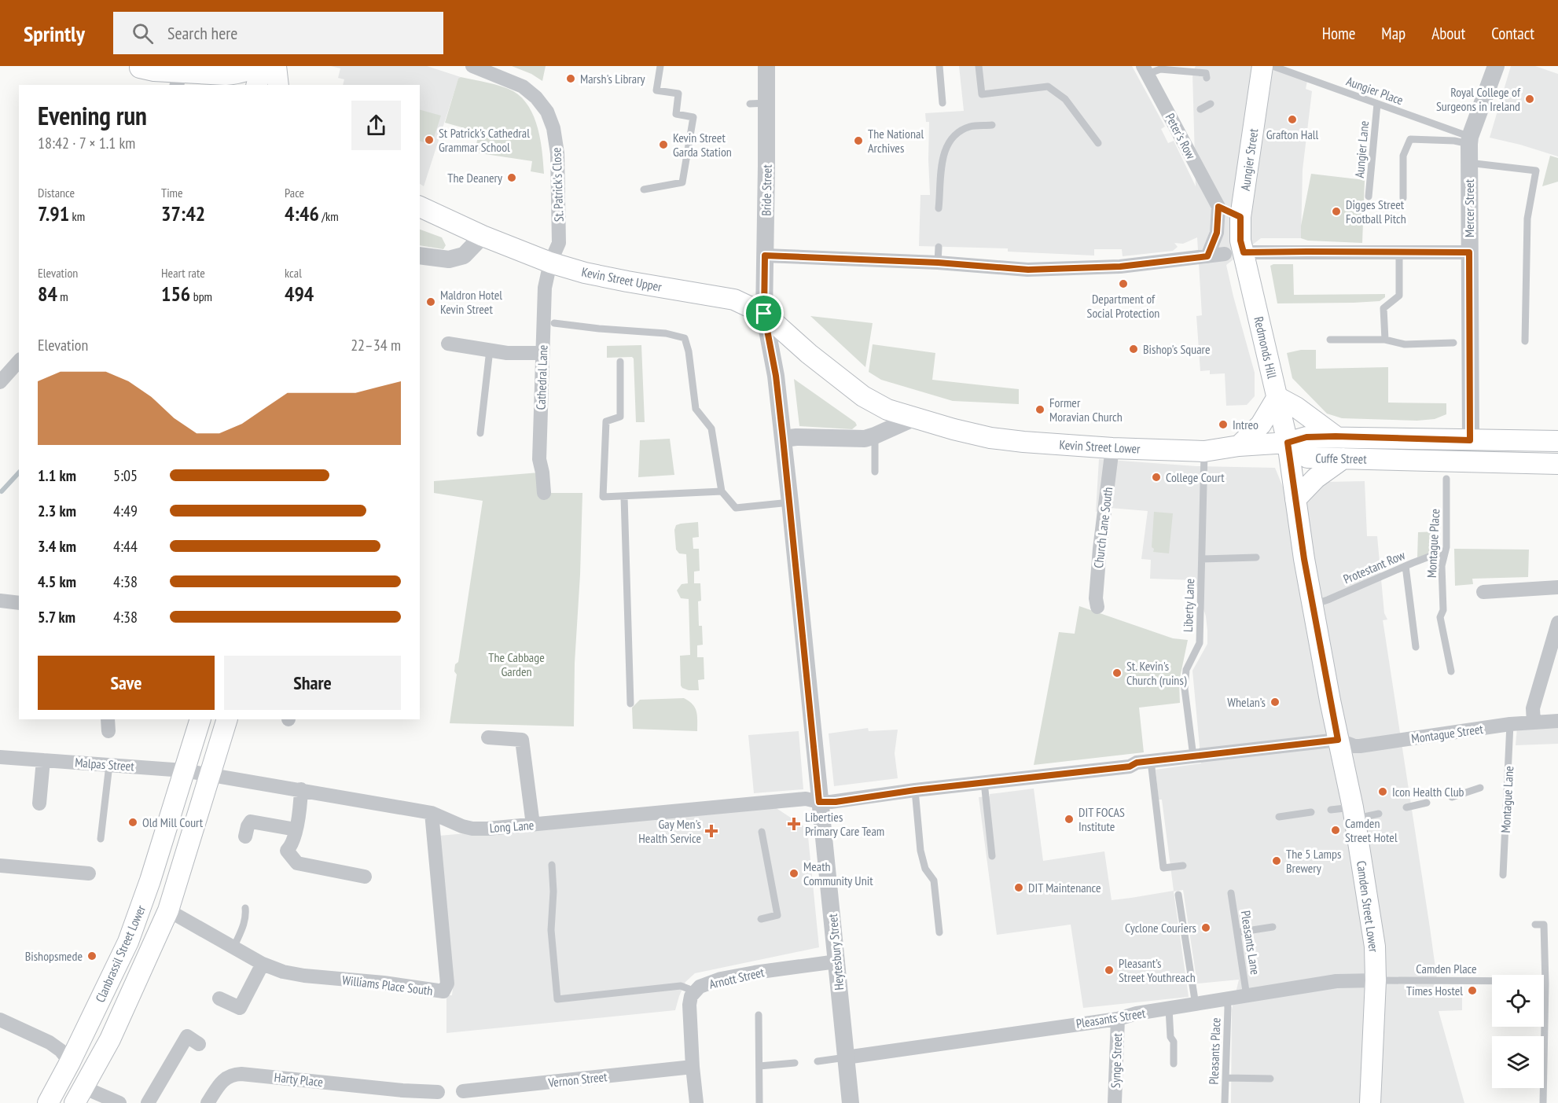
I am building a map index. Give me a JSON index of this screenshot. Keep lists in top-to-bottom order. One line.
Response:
{"streets":{"main road":["Aungier Street","Kevin Street Upper","Redmonds Hill","Kevin Street Lower","Cuffe Street","Camden Street Lower","Clanbrassil Street Lower"],"street":["Peter's Row","St. Patrick's Close","Bride Street","Mercer Street","Cathedral Lane","Church Lane South","Montague Street","Malpas Street","Long Lane","Heytesbury Street","Arnott Street","Williams Place South","Pleasants Street","Synge Street","Harty Place","Vernon Street"],"lane":["Aungier Place","Aungier Lane","Montague Place","Protestant Row","Liberty Lane","Montague Lane","Pleasants Lane","Camden Place","Pleasants Place"]},"crossings":[["Aungier Place","Aungier Lane"],["Aungier Place","Mercer Street"],["Aungier Street","Redmonds Hill"],["St. Patrick's Close","Kevin Street Upper"],["St. Patrick's Close","Cathedral Lane"],["Bride Street","Kevin Street Upper"],["Bride Street","Kevin Street Lower"],["Bride Street","Heytesbury Street"],["Mercer Street","Cuffe Street"],["Kevin Street Upper","Cathedral Lane"],["Kevin Street Upper","Kevin Street Lower"],["Redmonds Hill","Kevin Street Lower"],["Redmonds Hill","Cuffe Street"],["Redmonds Hill","Protestant Row"],["Redmonds Hill","Camden Street Lower"],["Kevin Street Lower","Cuffe Street"],["Kevin Street Lower","Church Lane South"],["Kevin Street Lower","Liberty Lane"],["Montague Place","Protestant Row"],["Protestant Row","Camden Street Lower"],["Liberty Lane","Long Lane"],["Montague Street","Montague Lane"],["Montague Street","Long Lane"],["Montague Street","Camden Street Lower"],["Malpas Street","Long Lane"],["Malpas Street","Clanbrassil Street Lower"],["Long Lane","Camden Street Lower"],["Long Lane","Heytesbury Street"],["Long Lane","Clanbrassil Street Lower"],["Long Lane","Williams Place South"],["Camden Street Lower","Camden Place"],["Camden Street Lower","Pleasants Street"],["Pleasants Lane","Pleasants Street"],["Heytesbury Street","Arnott Street"],["Heytesbury Street","Pleasants Street"],["Clanbrassil Street Lower","Williams Place South"],["Camden Place","Pleasants Street"],["Arnott Street","Vernon Street"],["Pleasants Street","Pleasants Place"],["Pleasants Street","Synge Street"]],"parks":["The Cabbage Garden"],"places":{"other":["Marsh's Library","Royal College of Surgeons in Ireland","Grafton Hall","St Patrick's Cathedral Grammar School","The National Archives","Kevin Street Garda Station","The Deanery","Digges Street Football Pitch","Department of Social Protection","Maldron Hotel Kevin Street","Bishop's Square","Former Moravian Church","Intreo","College Court","St. Kevin's Church (ruins)","Whelan’s","Icon Health Club","DIT FOCAS Institute","Old Mill Court","Camden Street Hotel","The 5 Lamps Brewery","Meath Community Unit","DIT Maintenance","Cyclone Couriers","Bishopsmede","Pleasant’s Street Youthreach","Times Hostel"],"health":["Liberties Primary Care Team","Gay Men's Health Service"]},"page":{"header":"Sprintly","search":"Search here","nav":["Home","Map","About","Contact"],"heading":["Evening run","18:42 · 7 × 1.1 km"],"stats":[["Distance","7.91 km"],["Time","37:42"],["Pace","4:46 /km"],["Elevation","84 m"],["Heart rate","156 bpm"],["kcal","494"]],"chart":["Elevation","22–34 m"],"list":[{"name":"1.1 km","note":"5:05"},{"name":"2.3 km","note":"4:49"},{"name":"3.4 km","note":"4:44"},{"name":"4.5 km","note":"4:38"},{"name":"5.7 km","note":"4:38"}],"buttons":["Save","Share"]}}
